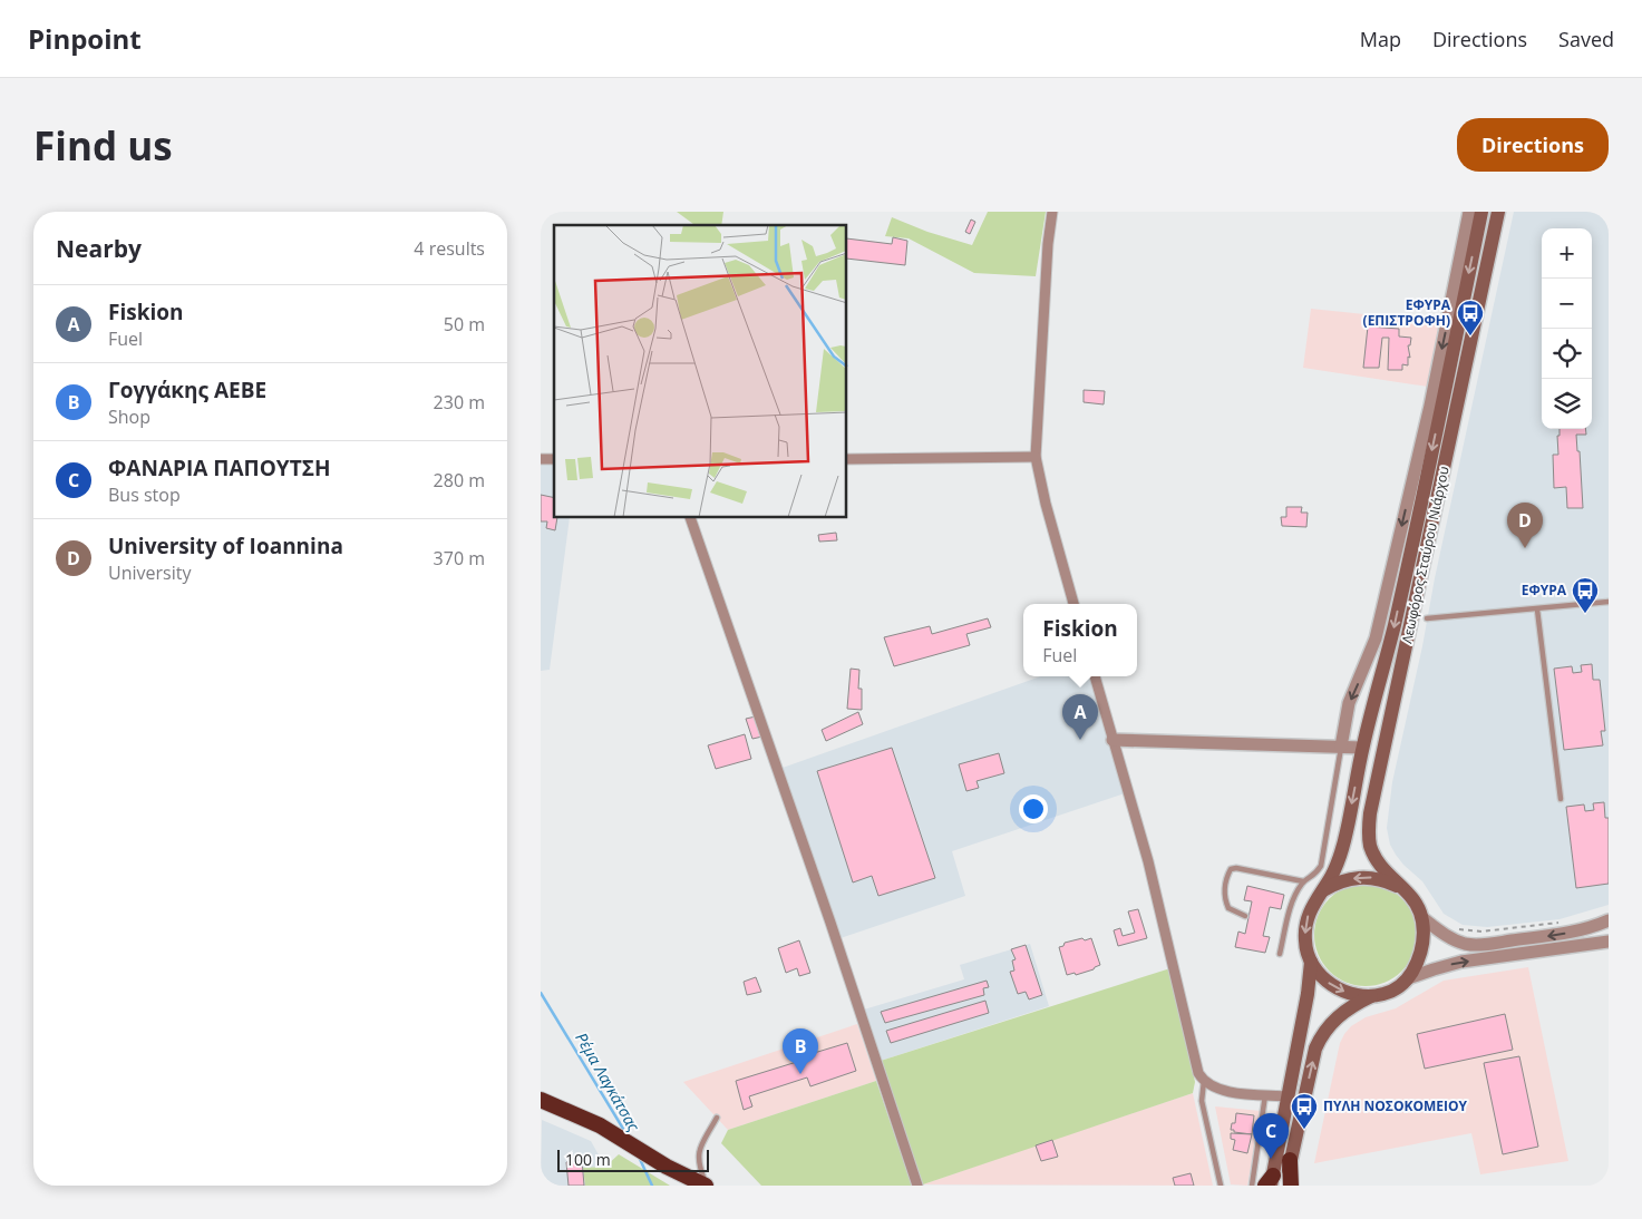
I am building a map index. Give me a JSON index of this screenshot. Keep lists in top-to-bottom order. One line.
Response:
{"streets":{"main road":["Λεωφόρος Σταύρου Νιάρχου"]},"water":["Ρέμα Λαγκάτσας"],"places":{"bus stop":["ΕΦΥΡΑ (ΕΠΙΣΤΡΟΦΗ)","ΕΦΥΡΑ","ΠΥΛΗ ΝΟΣΟΚΟΜΕΙΟΥ"]},"scale_bar":"100 m","page":{"header":"Pinpoint","nav":["Map","Directions","Saved"],"buttons":"Directions","title":"Find us","heading":["Nearby","4 results"],"map_buttons":["+","−"],"list":[{"mark":"A","name":"Fiskion","note":"Fuel","value":"50 m"},{"mark":"B","name":"Γογγάκης ΑΕΒΕ","note":"Shop","value":"230 m"},{"mark":"C","name":"ΦΑΝΑΡΙΑ ΠΑΠΟΥΤΣΗ","note":"Bus stop","value":"280 m"},{"mark":"D","name":"University of Ioannina","note":"University","value":"370 m"}],"pins":["D","A","B","C"],"popup":["Fiskion","Fuel"],"scale":"100 m"}}
